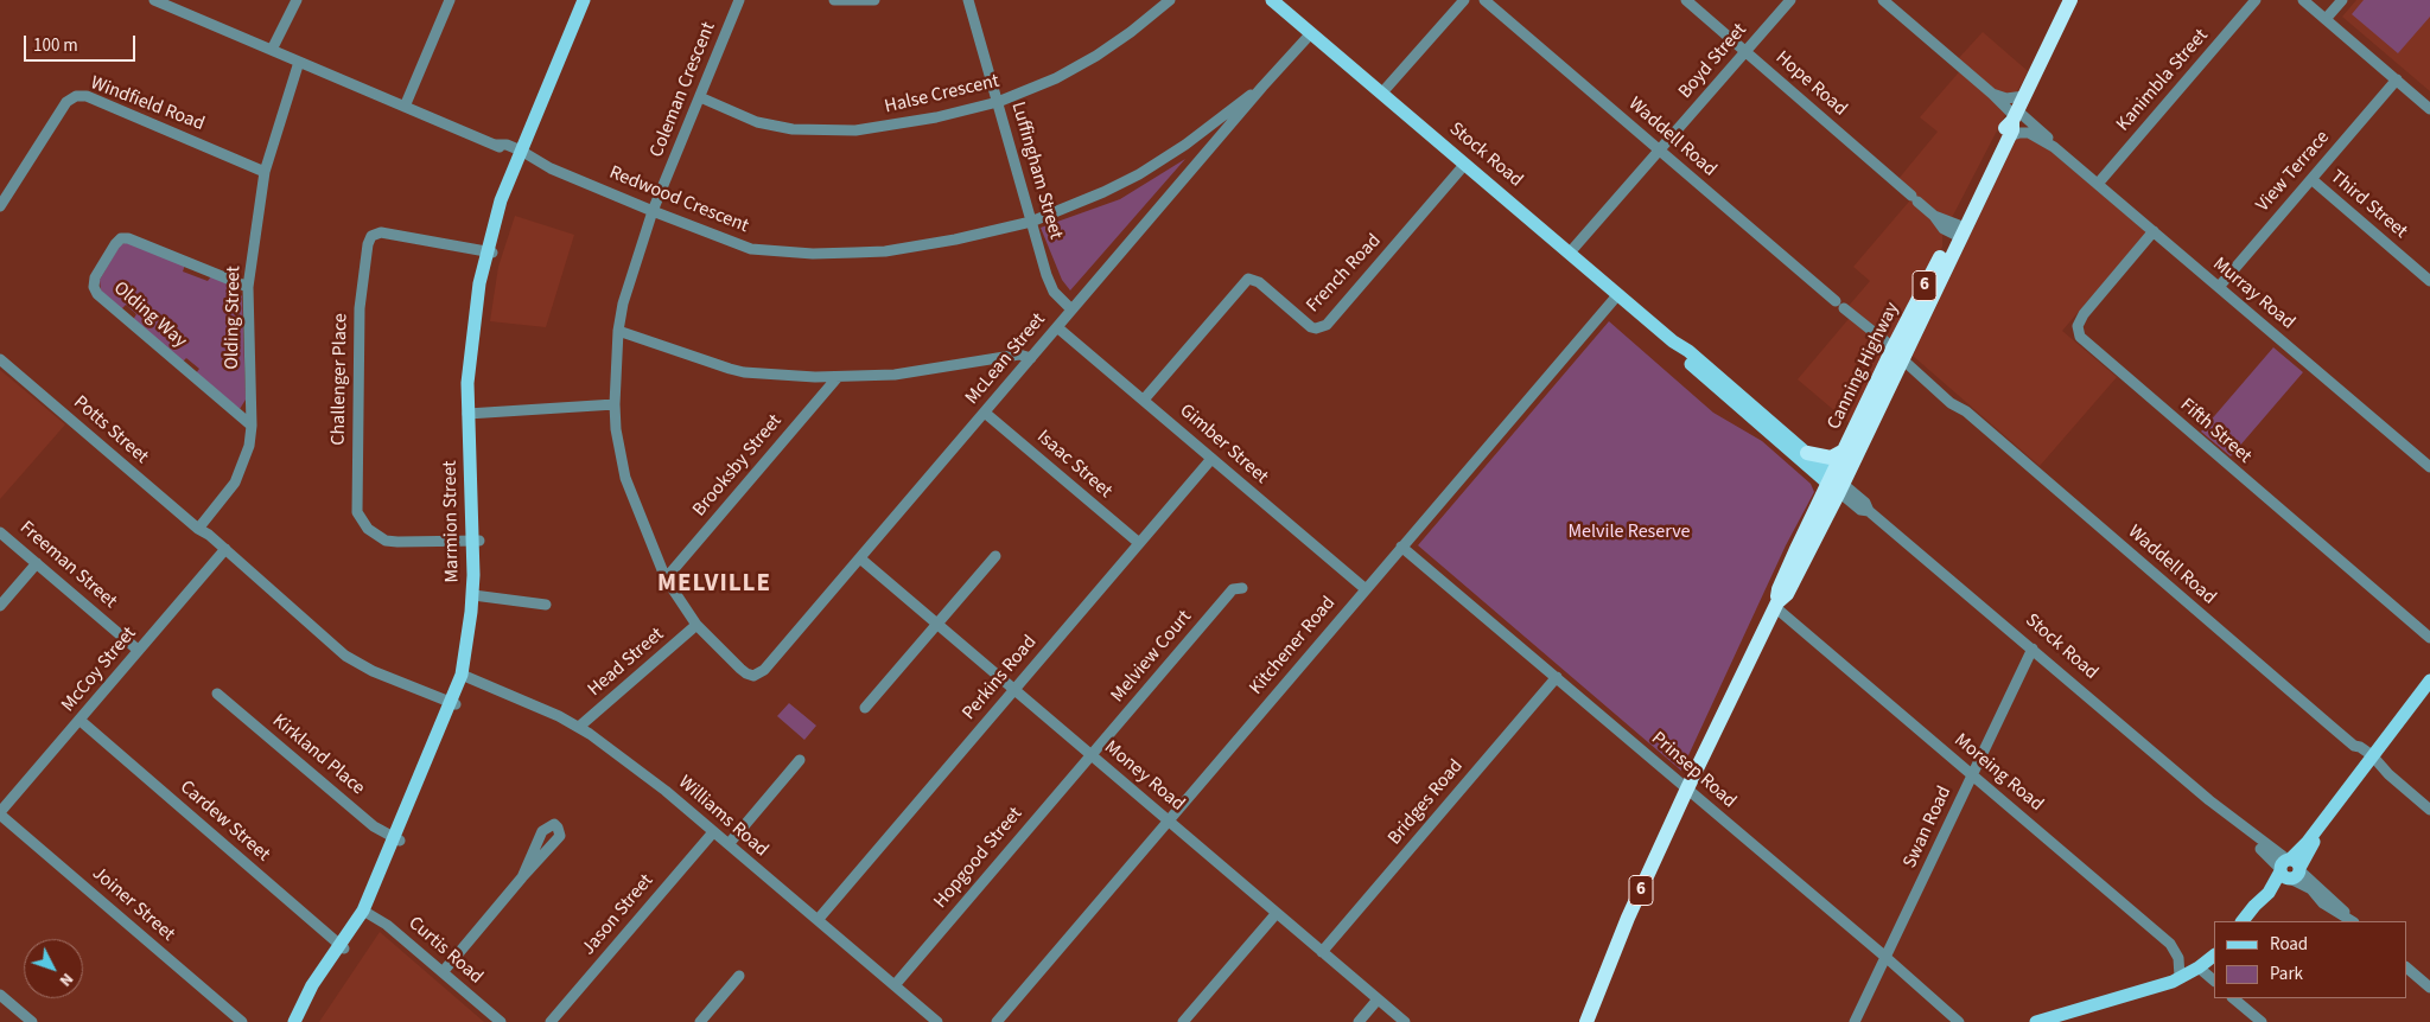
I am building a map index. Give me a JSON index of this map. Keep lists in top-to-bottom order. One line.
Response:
{"streets":{"highway":["6","Canning Highway"],"main road":["Stock Road","Marmion Street"],"street":["Boyd Street","Kanimbla Street","Hope Road","Coleman Crescent","Halse Crescent","Windfield Road","Waddell Road","Luffingham Street","View Terrace","Redwood Crescent","Third Street","French Road","Murray Road","Olding Way","Olding Street","McLean Street","Challenger Place","Potts Street","Fifth Street","Gimber Street","Isaac Street","Brooksby Street","Freeman Street","Kitchener Road","Melview Court","Head Street","McCoy Street","Perkins Road","Kirkland Place","Prinsep Road","Moreing Road","Money Road","Bridges Road","Williams Road","Cardew Street","Swan Road","Hopgood Street","Joiner Street","Jason Street","Curtis Road"]},"crossings":[["Boyd Street","Hope Road"],["Boyd Street","Waddell Road"],["Boyd Street","Stock Road"],["Kanimbla Street","Murray Road"],["Hope Road","Canning Highway"],["Coleman Crescent","Halse Crescent"],["Coleman Crescent","Redwood Crescent"],["Coleman Crescent","McLean Street"],["Coleman Crescent","Brooksby Street"],["Coleman Crescent","Head Street"],["Halse Crescent","Luffingham Street"],["Windfield Road","Olding Street"],["Waddell Road","Canning Highway"],["Stock Road","French Road"],["Stock Road","McLean Street"],["Stock Road","Canning Highway"],["Stock Road","Kitchener Road"],["Stock Road","Swan Road"],["Luffingham Street","Redwood Crescent"],["Luffingham Street","McLean Street"],["View Terrace","Third Street"],["View Terrace","Murray Road"],["Redwood Crescent","Olding Street"],["Redwood Crescent","McLean Street"],["Redwood Crescent","Marmion Street"],["French Road","Gimber Street"],["Murray Road","Canning Highway"],["Murray Road","Fifth Street"],["Olding Way","Olding Street"],["Olding Street","Potts Street"],["McLean Street","Gimber Street"],["McLean Street","Isaac Street"],["McLean Street","Money Road"],["Canning Highway","Prinsep Road"],["Canning Highway","Moreing Road"],["Challenger Place","Marmion Street"],["Potts Street","Marmion Street"],["Potts Street","McCoy Street"],["Gimber Street","Kitchener Road"],["Gimber Street","Perkins Road"],["Isaac Street","Perkins Road"],["Marmion Street","Kirkland Place"],["Marmion Street","Williams Road"],["Marmion Street","Cardew Street"],["Marmion Street","Curtis Road"],["Freeman Street","McCoy Street"],["Kitchener Road","Prinsep Road"],["Kitchener Road","Money Road"],["Melview Court","Money Road"],["Melview Court","Hopgood Street"],["Head Street","Williams Road"],["McCoy Street","Cardew Street"],["McCoy Street","Joiner Street"],["Perkins Road","Money Road"],["Perkins Road","Williams Road"],["Prinsep Road","Bridges Road"],["Prinsep Road","Swan Road"],["Moreing Road","Swan Road"],["Money Road","Bridges Road"],["Money Road","Hopgood Street"],["Williams Road","Hopgood Street"],["Williams Road","Jason Street"]],"districts":["MELVILLE"],"parks":["Melvile Reserve"],"legend":["Road","Park"],"scale_bar":"100 m","north":"bottom right"}
